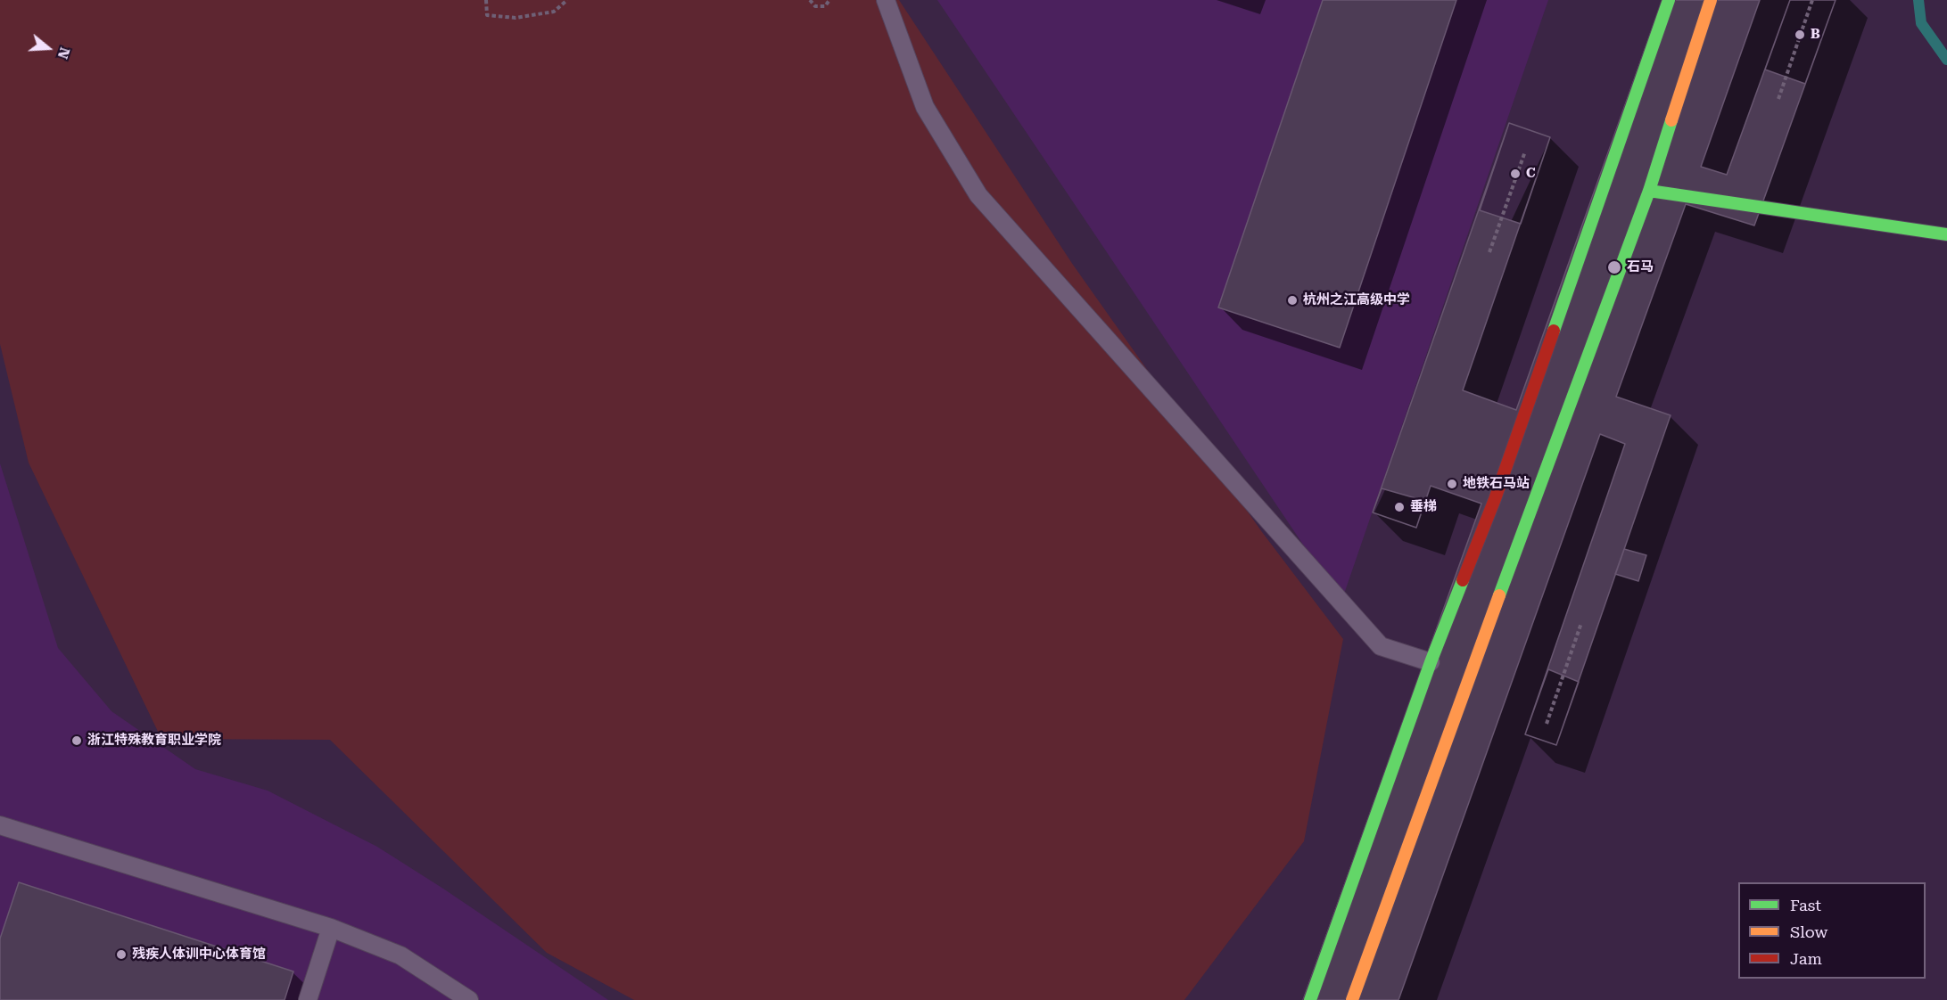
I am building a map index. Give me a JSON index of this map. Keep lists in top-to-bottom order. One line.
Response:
{"places":["B","C","石马","杭州之江高级中学","地铁石马站","垂梯","浙江特殊教育职业学院","残疾人体训中心体育馆"],"legend":["Fast","Slow","Jam"],"north":"right"}
